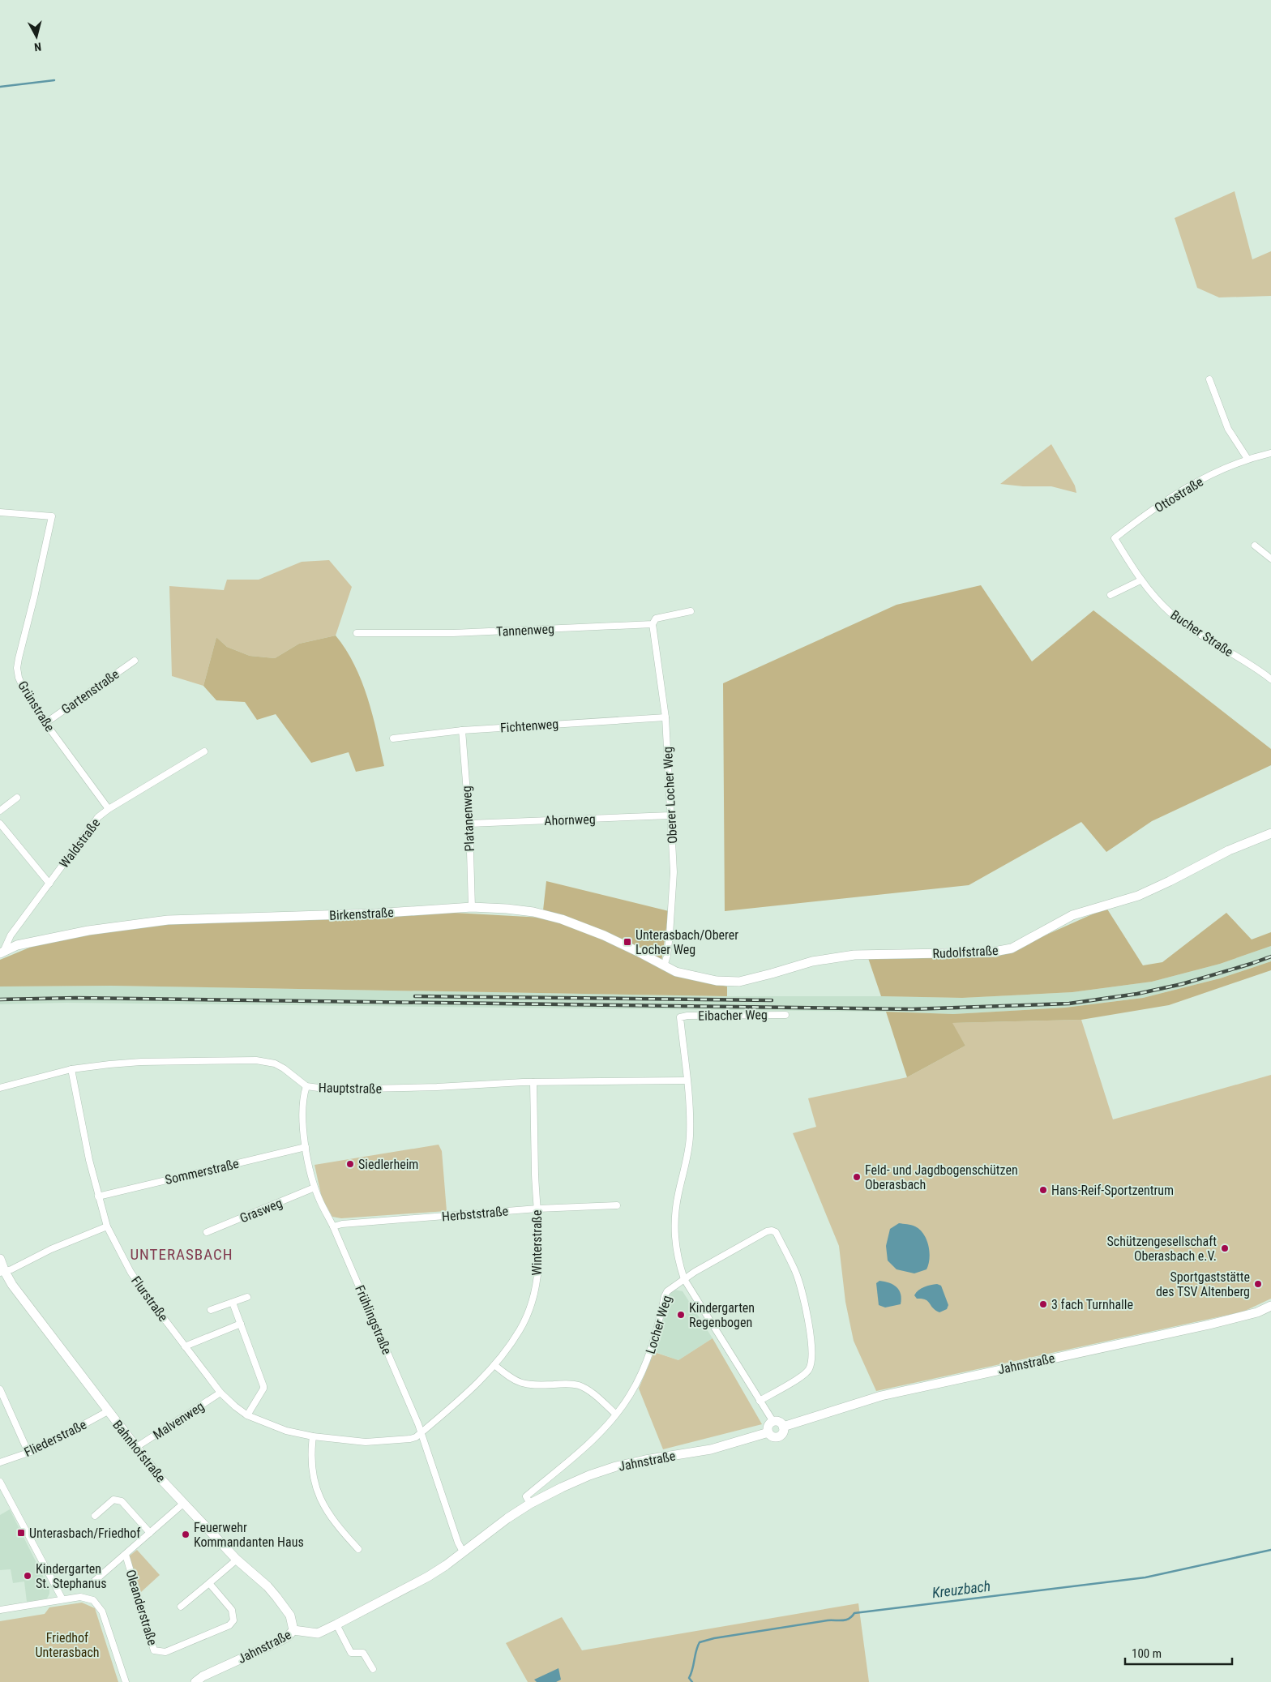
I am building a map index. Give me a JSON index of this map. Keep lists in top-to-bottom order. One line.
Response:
{"streets":{"street":["Ottostraße","Tannenweg","Bucher Straße","Gartenstraße","Grünstraße","Fichtenweg","Oberer Locher Weg","Platanenweg","Ahornweg","Waldstraße","Birkenstraße","Rudolfstraße","Eibacher Weg","Hauptstraße","Sommerstraße","Grasweg","Herbststraße","Winterstraße","Flurstraße","Frühlingstraße","Locher Weg","Jahnstraße","Malvenweg","Fliederstraße","Bahnhofstraße","Oleanderstraße"]},"crossings":[["Ottostraße","Bucher Straße"],["Tannenweg","Oberer Locher Weg"],["Gartenstraße","Grünstraße"],["Grünstraße","Waldstraße"],["Fichtenweg","Oberer Locher Weg"],["Fichtenweg","Platanenweg"],["Oberer Locher Weg","Ahornweg"],["Oberer Locher Weg","Birkenstraße"],["Oberer Locher Weg","Rudolfstraße"],["Platanenweg","Ahornweg"],["Platanenweg","Birkenstraße"],["Waldstraße","Birkenstraße"],["Birkenstraße","Rudolfstraße"],["Eibacher Weg","Hauptstraße"],["Hauptstraße","Winterstraße"],["Hauptstraße","Flurstraße"],["Hauptstraße","Frühlingstraße"],["Sommerstraße","Flurstraße"],["Sommerstraße","Frühlingstraße"],["Grasweg","Frühlingstraße"],["Herbststraße","Winterstraße"],["Herbststraße","Frühlingstraße"],["Winterstraße","Flurstraße"],["Winterstraße","Frühlingstraße"],["Flurstraße","Frühlingstraße"],["Flurstraße","Malvenweg"],["Frühlingstraße","Jahnstraße"],["Locher Weg","Jahnstraße"],["Jahnstraße","Bahnhofstraße"],["Malvenweg","Bahnhofstraße"],["Fliederstraße","Bahnhofstraße"],["Bahnhofstraße","Oleanderstraße"]],"districts":["UNTERASBACH"],"water":["Kreuzbach"],"parks":["Friedhof Unterasbach"],"places":{"transit":["Unterasbach/Oberer Locher Weg","Unterasbach/Friedhof"],"other":["Siedlerheim","Feld- und Jagdbogenschützen Oberasbach","Hans-Reif-Sportzentrum","Schützengesellschaft Oberasbach e.V.","Sportgaststätte des TSV Altenberg","3 fach Turnhalle","Kindergarten Regenbogen","Feuerwehr Kommandanten Haus","Kindergarten St. Stephanus"]},"scale_bar":"100 m","north":"bottom"}
